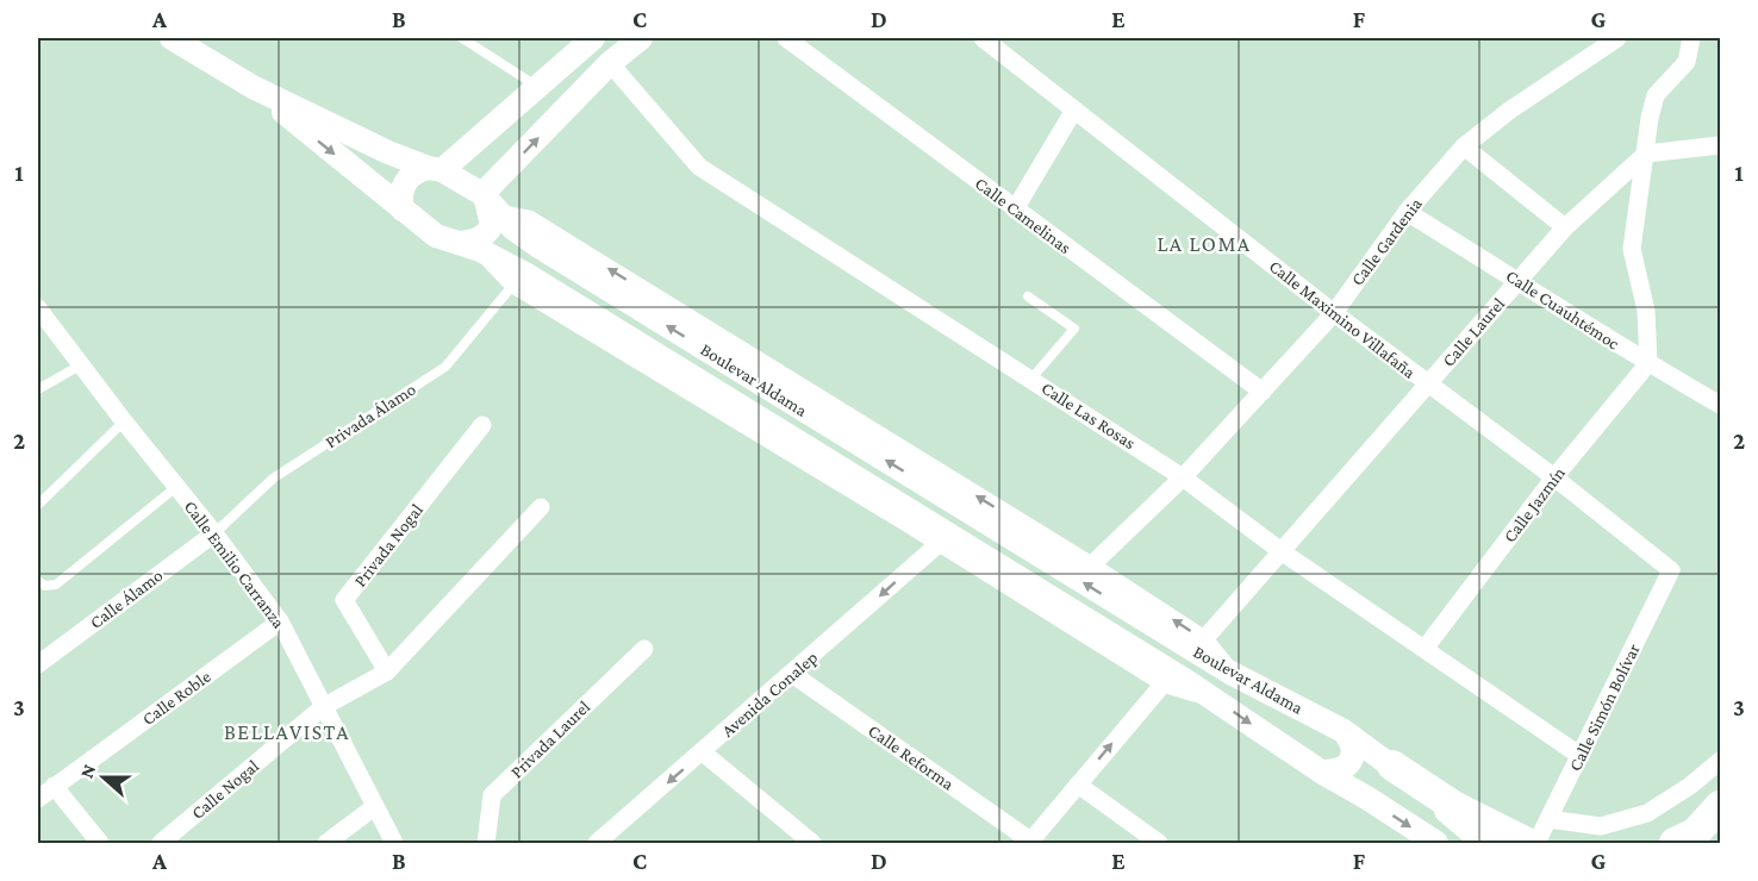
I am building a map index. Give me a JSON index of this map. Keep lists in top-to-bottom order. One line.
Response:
{"streets":{"street":["Calle Camelinas","Calle Gardenia","Calle Cuauhtémoc","Calle Maximino Villafaña","Calle Laurel","Boulevar Aldama","Calle Las Rosas","Calle Jazmín","Privada Nogal","Calle Emilio Carranza","Calle Álamo","Avenida Conalep","Calle Roble","Calle Simón Bolívar","Privada Laurel","Calle Reforma","Calle Nogal"],"lane":["Privada Álamo"]},"crossings":[["Calle Camelinas","Calle Gardenia"],["Calle Gardenia","Calle Cuauhtémoc"],["Calle Gardenia","Calle Maximino Villafaña"],["Calle Gardenia","Calle Las Rosas"],["Calle Cuauhtémoc","Calle Laurel"],["Calle Cuauhtémoc","Calle Jazmín"],["Calle Maximino Villafaña","Calle Laurel"],["Calle Maximino Villafaña","Calle Jazmín"],["Calle Maximino Villafaña","Calle Simón Bolívar"],["Calle Laurel","Calle Las Rosas"],["Boulevar Aldama","Privada Álamo"],["Boulevar Aldama","Avenida Conalep"],["Privada Álamo","Calle Emilio Carranza"],["Privada Álamo","Calle Álamo"],["Calle Las Rosas","Calle Jazmín"],["Calle Las Rosas","Calle Simón Bolívar"],["Calle Emilio Carranza","Calle Álamo"],["Calle Emilio Carranza","Calle Roble"],["Calle Emilio Carranza","Calle Nogal"],["Avenida Conalep","Calle Reforma"]],"one_way":["Avenida Conalep"],"districts":["LA LOMA","BELLAVISTA"],"north":"left","grid":{"columns":["A","B","C","D","E","F","G"],"rows":["1","2","3"]}}
